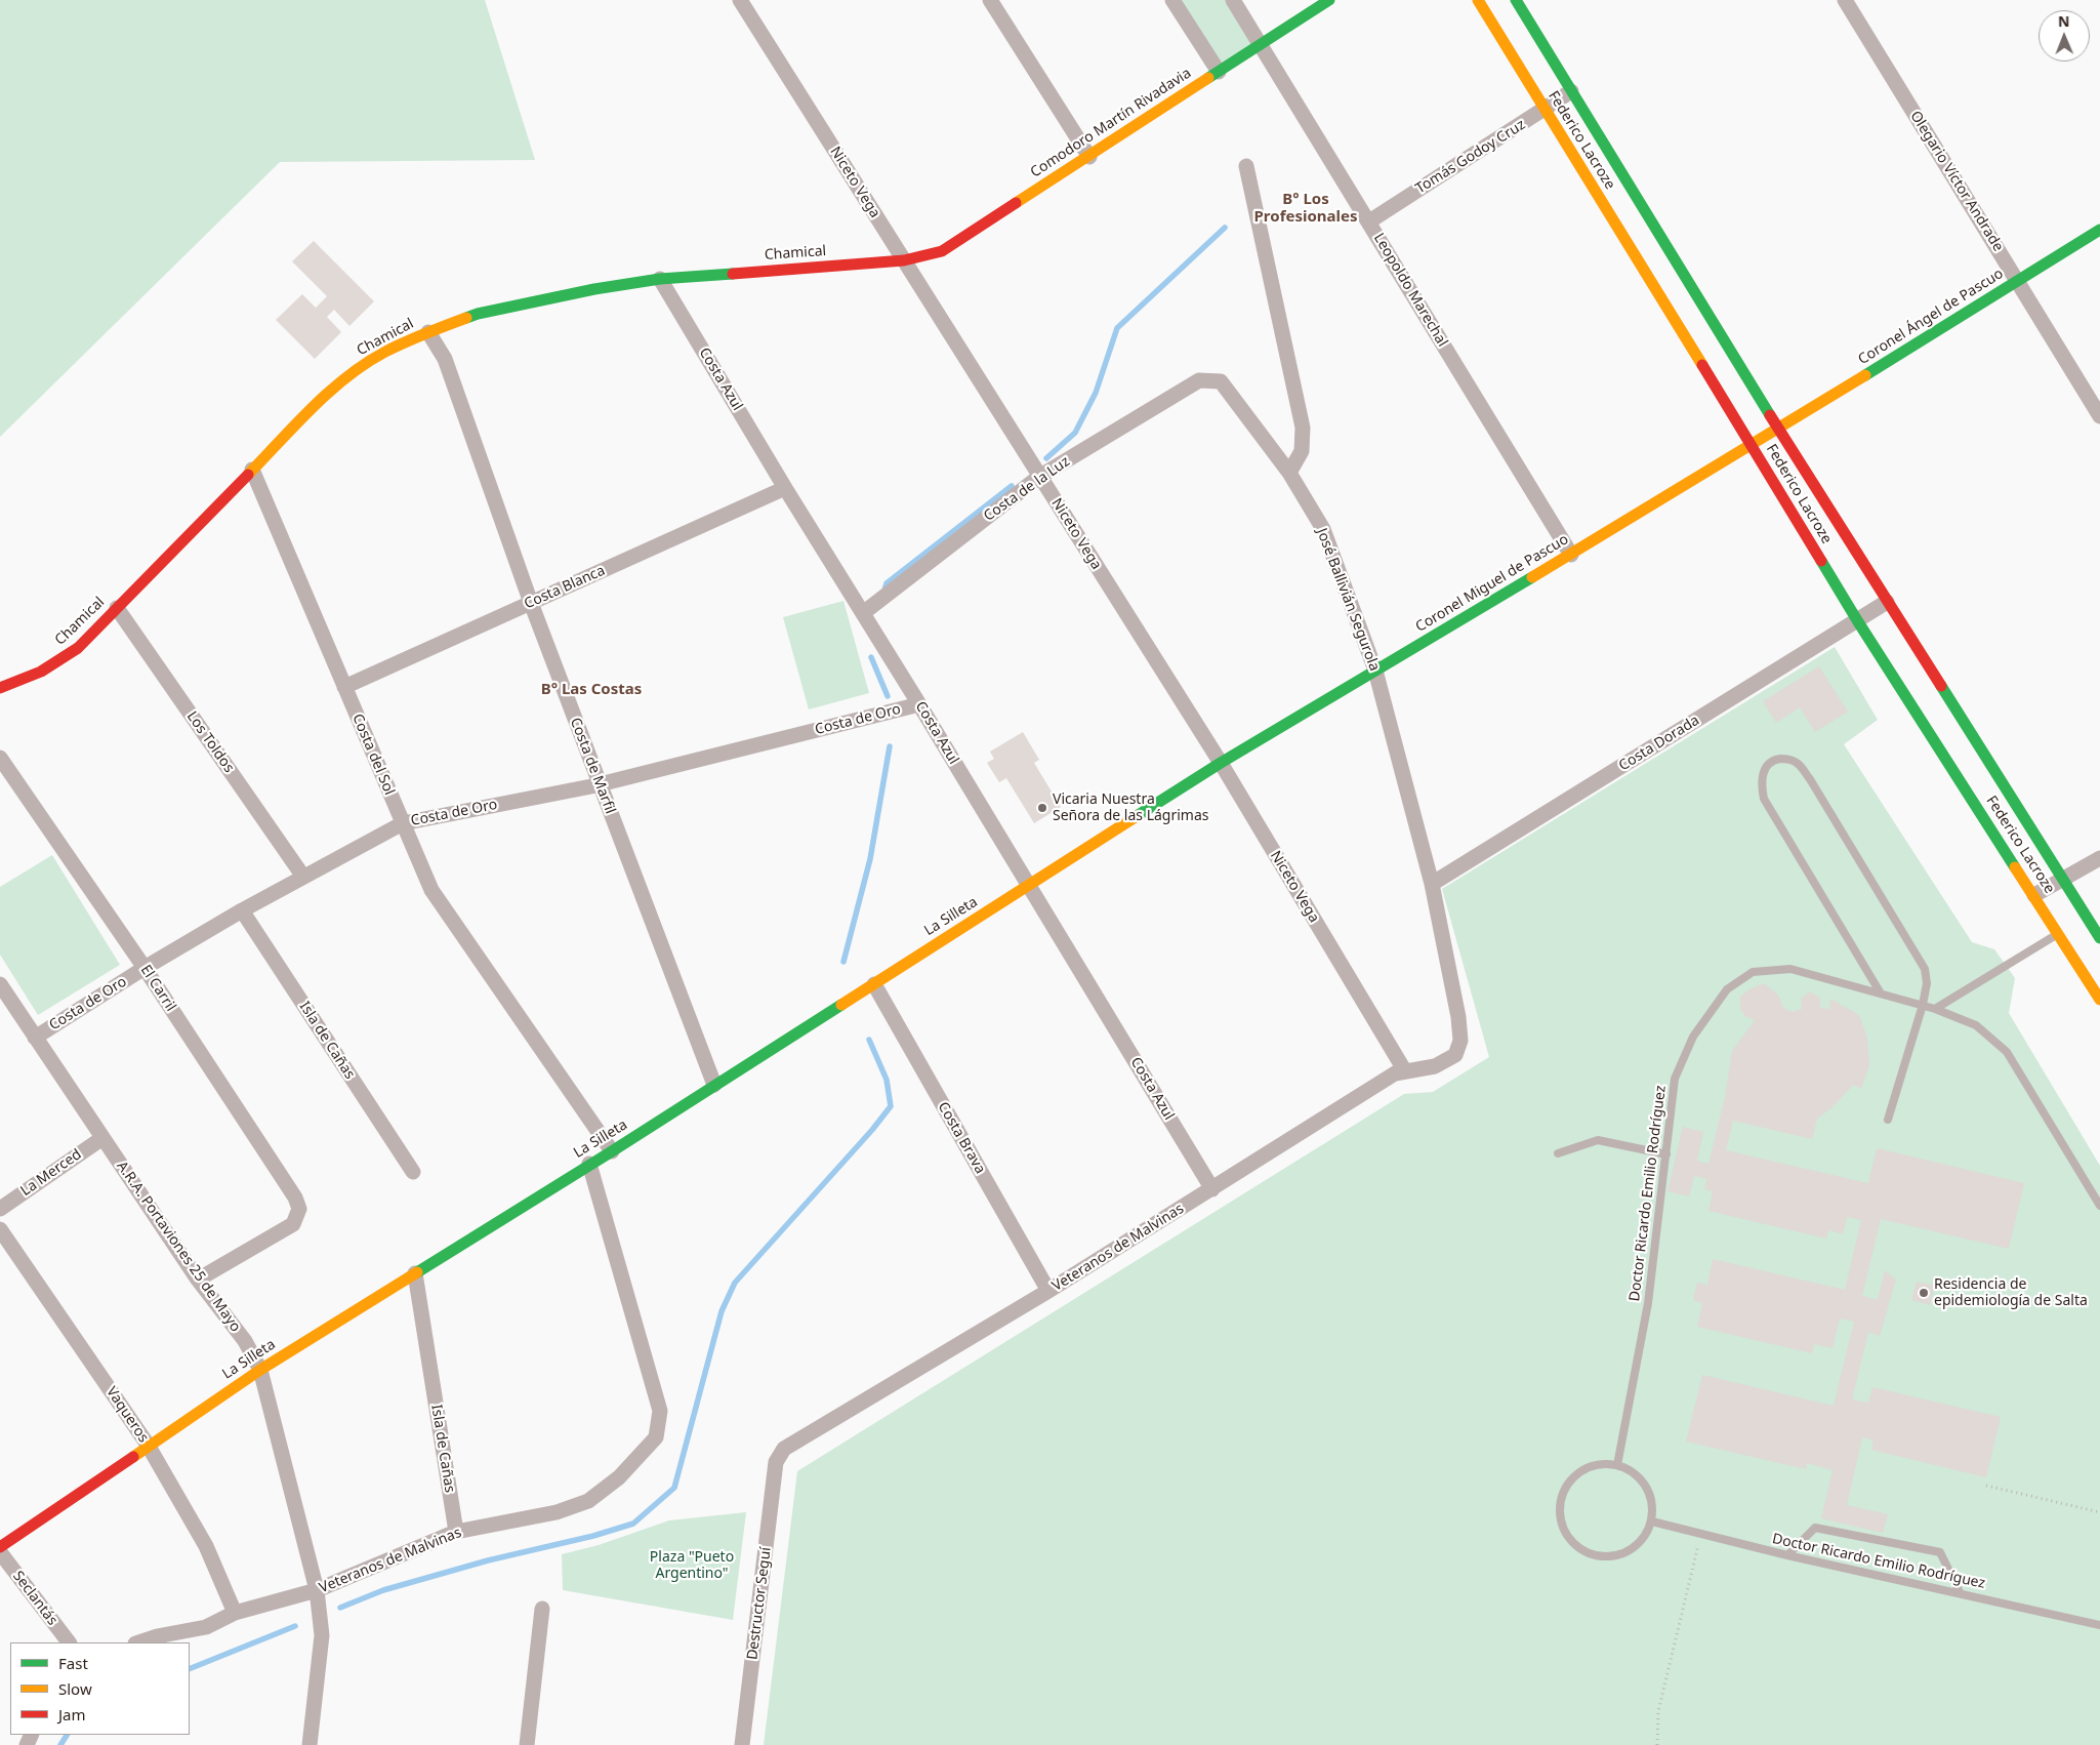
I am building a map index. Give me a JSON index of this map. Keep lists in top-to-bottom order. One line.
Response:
{"streets":{"street":["Comodoro Martín Rivadavia","Federico Lacroze","Tomás Godoy Cruz","Olegario Víctor Andrade","Niceto Vega","Chamical","Leopoldo Marechal","Coronel Ángel de Pascuo","Costa Azul","Costa de la Luz","Coronel Miguel de Pascuo","Costa Blanca","José Ballivián Segurola","Costa de Oro","Los Toldos","Costa Dorada","Costa del Sol","Costa de Marfil","La Silleta","El Carril","Isla de Cañas","Costa Brava","La Merced","A.R.A. Portaviones 25 de Mayo","Veteranos de Malvinas","Vaqueros","Seclantás","Destructor Seguí"],"lane":["Doctor Ricardo Emilio Rodríguez"]},"crossings":[["Comodoro Martín Rivadavia","Niceto Vega"],["Comodoro Martín Rivadavia","Chamical"],["Comodoro Martín Rivadavia","Leopoldo Marechal"],["Federico Lacroze","Tomás Godoy Cruz"],["Federico Lacroze","Coronel Ángel de Pascuo"],["Federico Lacroze","Coronel Miguel de Pascuo"],["Federico Lacroze","Costa Dorada"],["Tomás Godoy Cruz","Leopoldo Marechal"],["Olegario Víctor Andrade","Coronel Ángel de Pascuo"],["Niceto Vega","Chamical"],["Niceto Vega","Costa de la Luz"],["Niceto Vega","Coronel Miguel de Pascuo"],["Niceto Vega","La Silleta"],["Niceto Vega","Veteranos de Malvinas"],["Chamical","Costa Azul"],["Chamical","Los Toldos"],["Chamical","Costa del Sol"],["Chamical","Costa de Marfil"],["Leopoldo Marechal","Coronel Miguel de Pascuo"],["Coronel Ángel de Pascuo","Coronel Miguel de Pascuo"],["Costa Azul","Costa de la Luz"],["Costa Azul","Costa Blanca"],["Costa Azul","Costa de Oro"],["Costa Azul","La Silleta"],["Costa Azul","Veteranos de Malvinas"],["Costa de la Luz","José Ballivián Segurola"],["Coronel Miguel de Pascuo","José Ballivián Segurola"],["Coronel Miguel de Pascuo","La Silleta"],["Costa Blanca","Costa del Sol"],["Costa Blanca","Costa de Marfil"],["José Ballivián Segurola","Costa Dorada"],["José Ballivián Segurola","Veteranos de Malvinas"],["Costa de Oro","Los Toldos"],["Costa de Oro","Costa del Sol"],["Costa de Oro","Costa de Marfil"],["Costa de Oro","El Carril"],["Costa de Oro","Isla de Cañas"],["Costa de Oro","A.R.A. Portaviones 25 de Mayo"],["Costa del Sol","La Silleta"],["Costa de Marfil","La Silleta"],["La Silleta","Isla de Cañas"],["La Silleta","Costa Brava"],["La Silleta","A.R.A. Portaviones 25 de Mayo"],["La Silleta","Veteranos de Malvinas"],["La Silleta","Vaqueros"],["El Carril","A.R.A. Portaviones 25 de Mayo"],["Isla de Cañas","Veteranos de Malvinas"],["Costa Brava","Veteranos de Malvinas"],["La Merced","A.R.A. Portaviones 25 de Mayo"],["A.R.A. Portaviones 25 de Mayo","Veteranos de Malvinas"],["Veteranos de Malvinas","Vaqueros"],["Veteranos de Malvinas","Destructor Seguí"]],"districts":["B° Los Profesionales","B° Las Costas"],"parks":["Plaza \"Pueto Argentino\""],"places":["Vicaria Nuestra Señora de las Lágrimas","Residencia de epidemiología de Salta"],"legend":["Fast","Slow","Jam"],"north":"top"}
